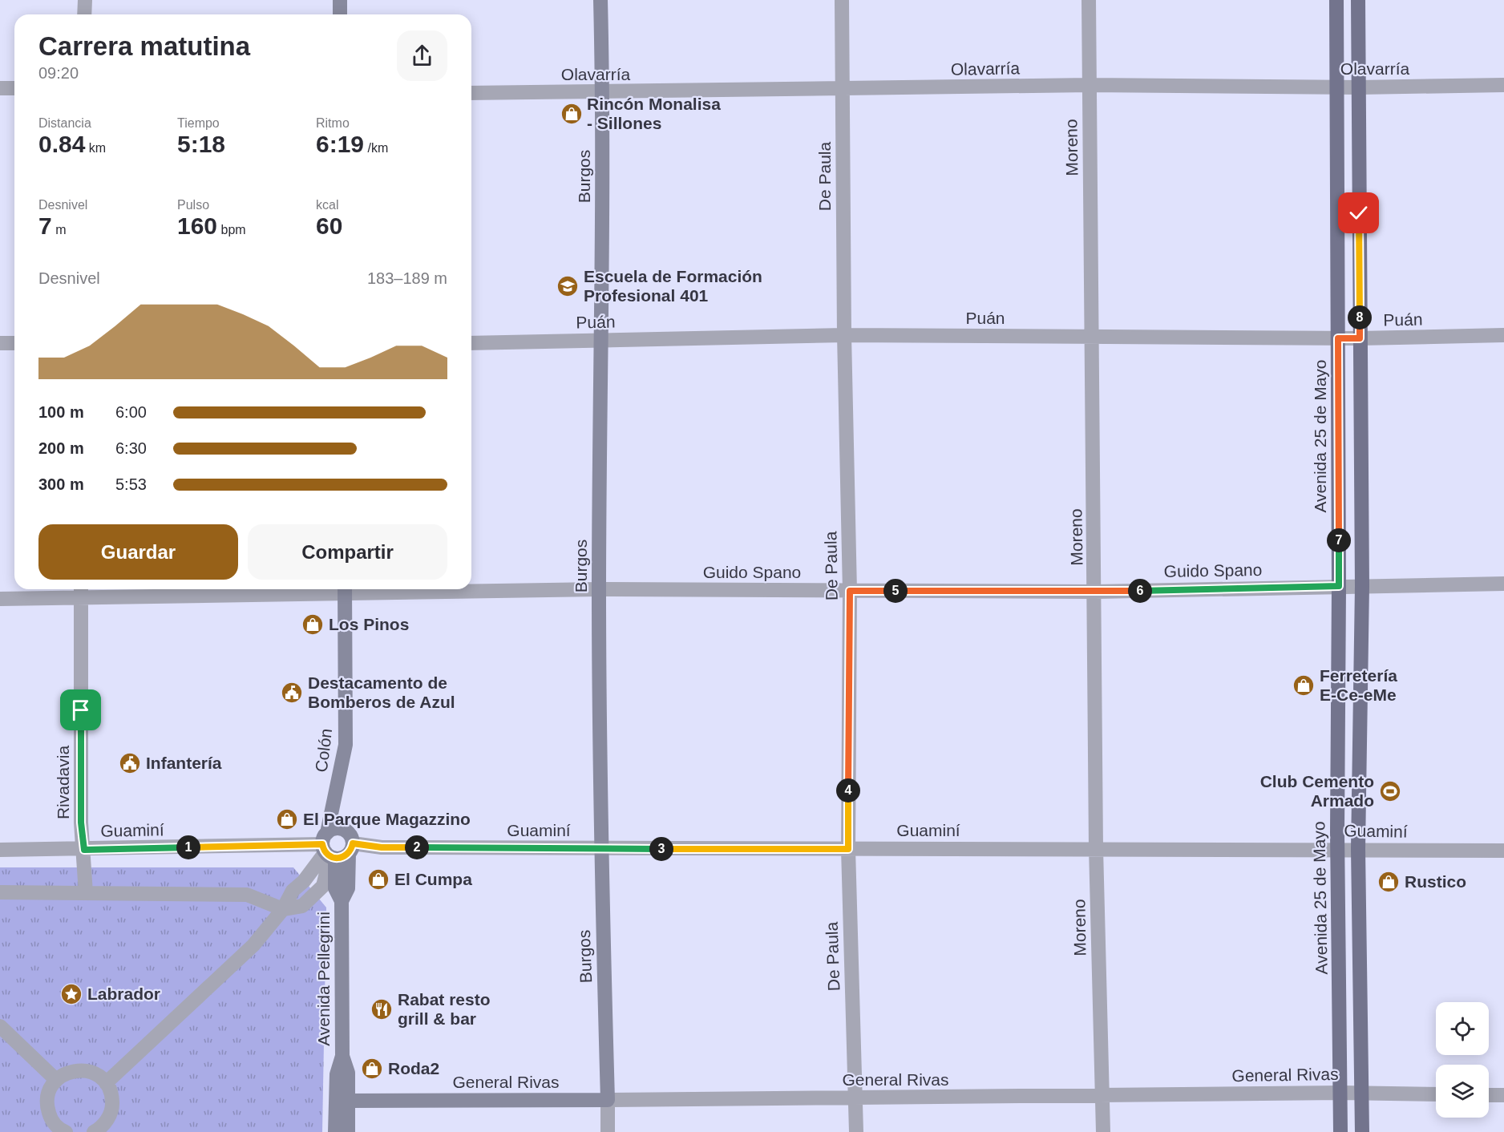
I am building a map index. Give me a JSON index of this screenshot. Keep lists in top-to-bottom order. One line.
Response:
{"streets":{"main road":["Burgos","Avenida 25 de Mayo","Colón","Avenida Pellegrini","General Rivas"],"street":["Olavarría","Moreno","De Paula","Puán","Guido Spano","Rivadavia","Guaminí"]},"crossings":[["Olavarría","Moreno"],["Olavarría","Burgos"],["Olavarría","De Paula"],["Olavarría","Avenida 25 de Mayo"],["Moreno","Puán"],["Moreno","Guido Spano"],["Moreno","Guaminí"],["Moreno","General Rivas"],["Burgos","Puán"],["Burgos","Guido Spano"],["Burgos","Guaminí"],["Burgos","General Rivas"],["De Paula","Puán"],["De Paula","Guido Spano"],["De Paula","Guaminí"],["De Paula","General Rivas"],["Puán","Avenida 25 de Mayo"],["Avenida 25 de Mayo","Guido Spano"],["Avenida 25 de Mayo","Guaminí"],["Avenida 25 de Mayo","General Rivas"],["Guido Spano","Colón"],["Guido Spano","Rivadavia"],["Colón","Guaminí"],["Colón","Avenida Pellegrini"],["Rivadavia","Guaminí"],["Guaminí","Avenida Pellegrini"],["Avenida Pellegrini","General Rivas"]],"places":{"shop":["Rincón Monalisa - Sillones","Los Pinos","Ferretería E-Ce-eMe","El Parque Magazzino","El Cumpa","Rustico","Roda2"],"school or university":["Escuela de Formación Profesional 401"],"public building":["Destacamento de Bomberos de Azul","Infantería"],"sports":["Club Cemento Armado"],"place":["Labrador"],"restaurant":["Rabat resto grill & bar"]},"page":{"heading":["Carrera matutina","09:20"],"stats":[["Distancia","0.84 km"],["Tiempo","5:18"],["Ritmo","6:19 /km"],["Desnivel","7 m"],["Pulso","160 bpm"],["kcal","60"]],"chart":["Desnivel","183–189 m"],"pins":["8","7","5","6","4","1","2","3"],"list":[{"name":"100 m","note":"6:00"},{"name":"200 m","note":"6:30"},{"name":"300 m","note":"5:53"}],"buttons":["Guardar","Compartir"]}}
